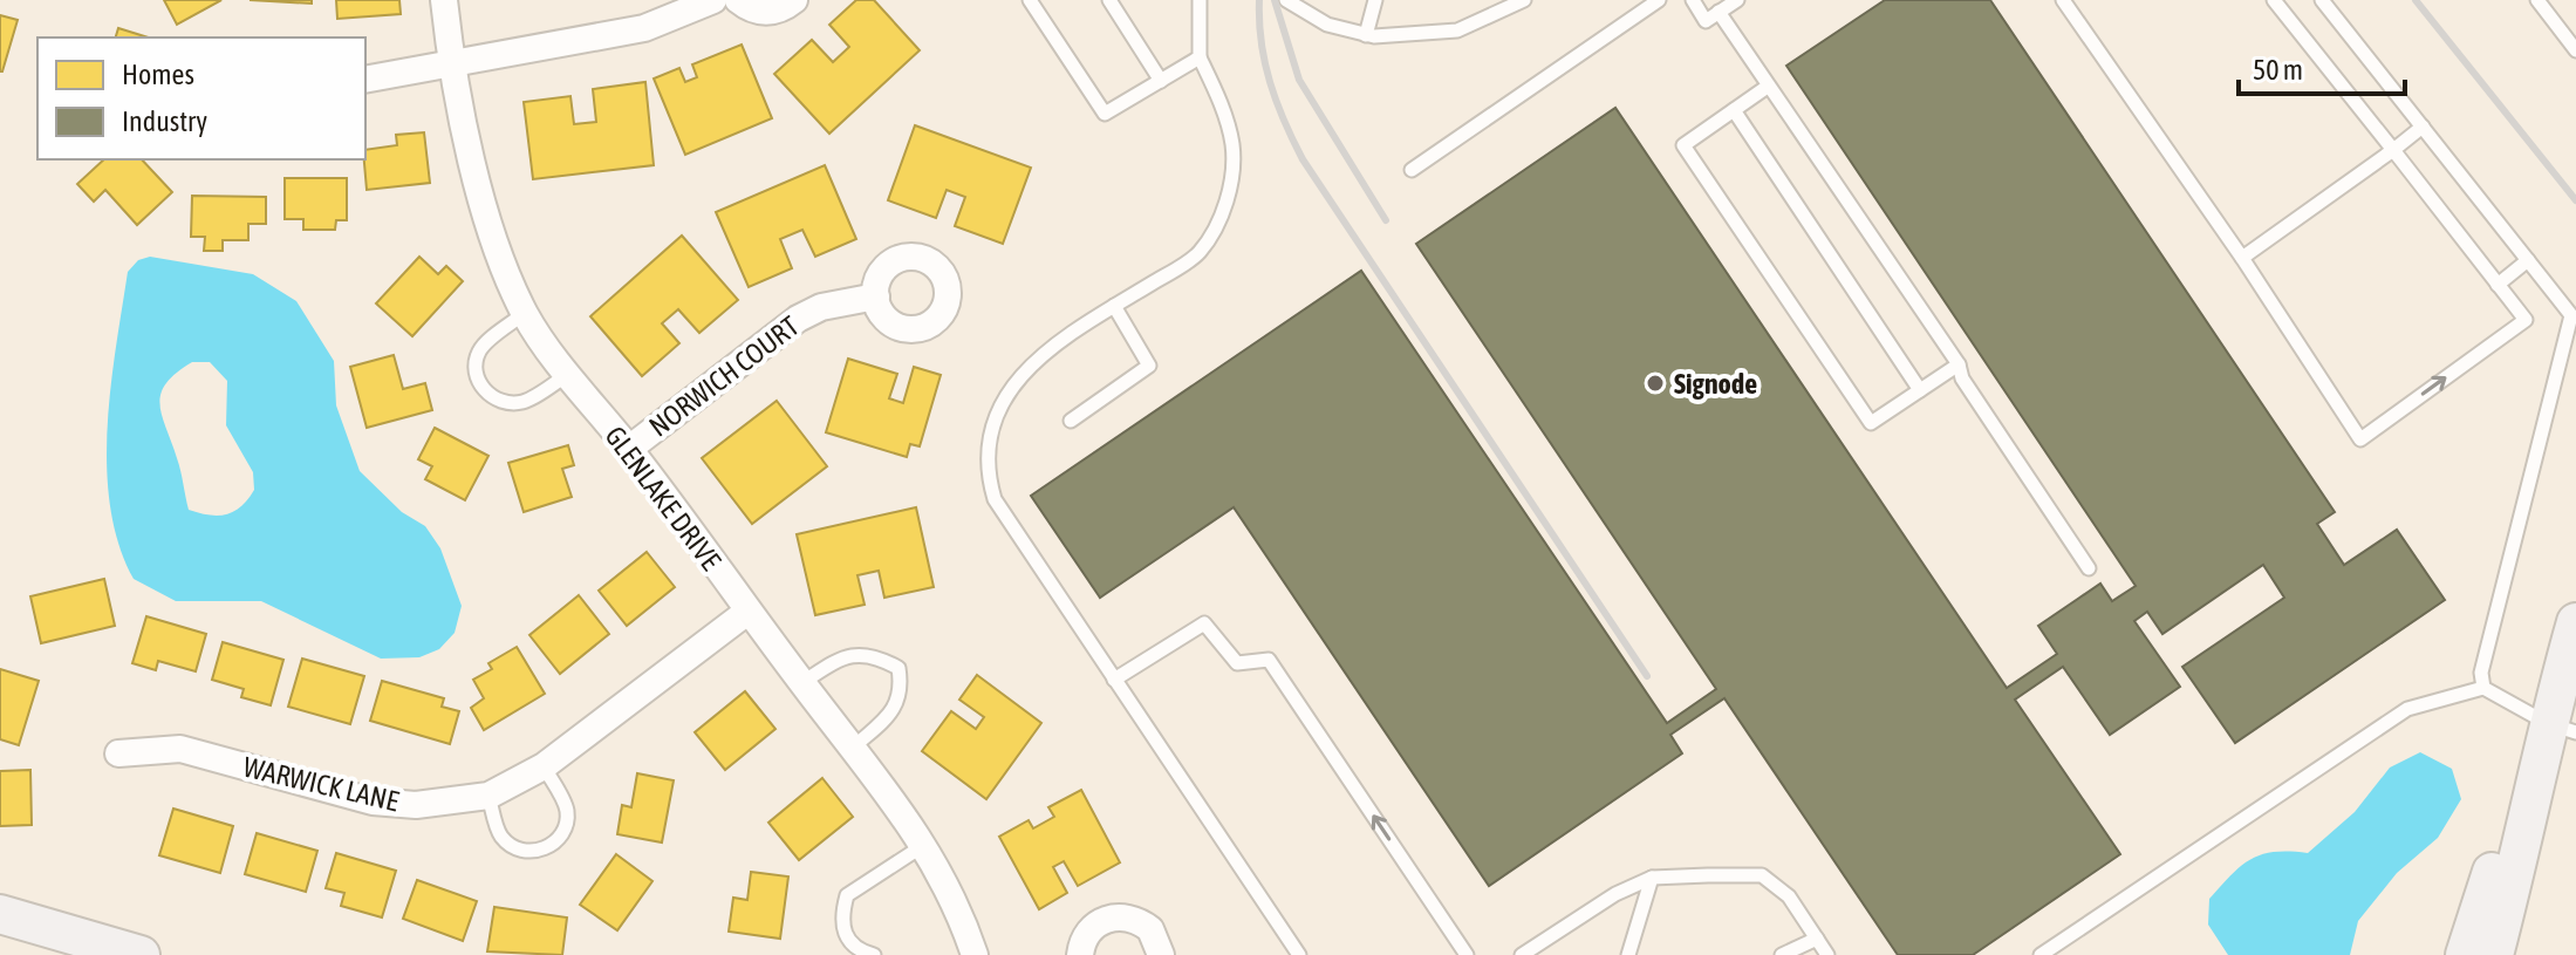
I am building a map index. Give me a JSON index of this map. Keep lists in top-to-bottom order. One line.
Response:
{"streets":{"street":["NORWICH COURT","GLENLAKE DRIVE","WARWICK LANE"]},"crossings":[["NORWICH COURT","GLENLAKE DRIVE"],["GLENLAKE DRIVE","WARWICK LANE"]],"places":["Signode"],"legend":["Homes","Industry"],"scale_bar":"50 m"}
